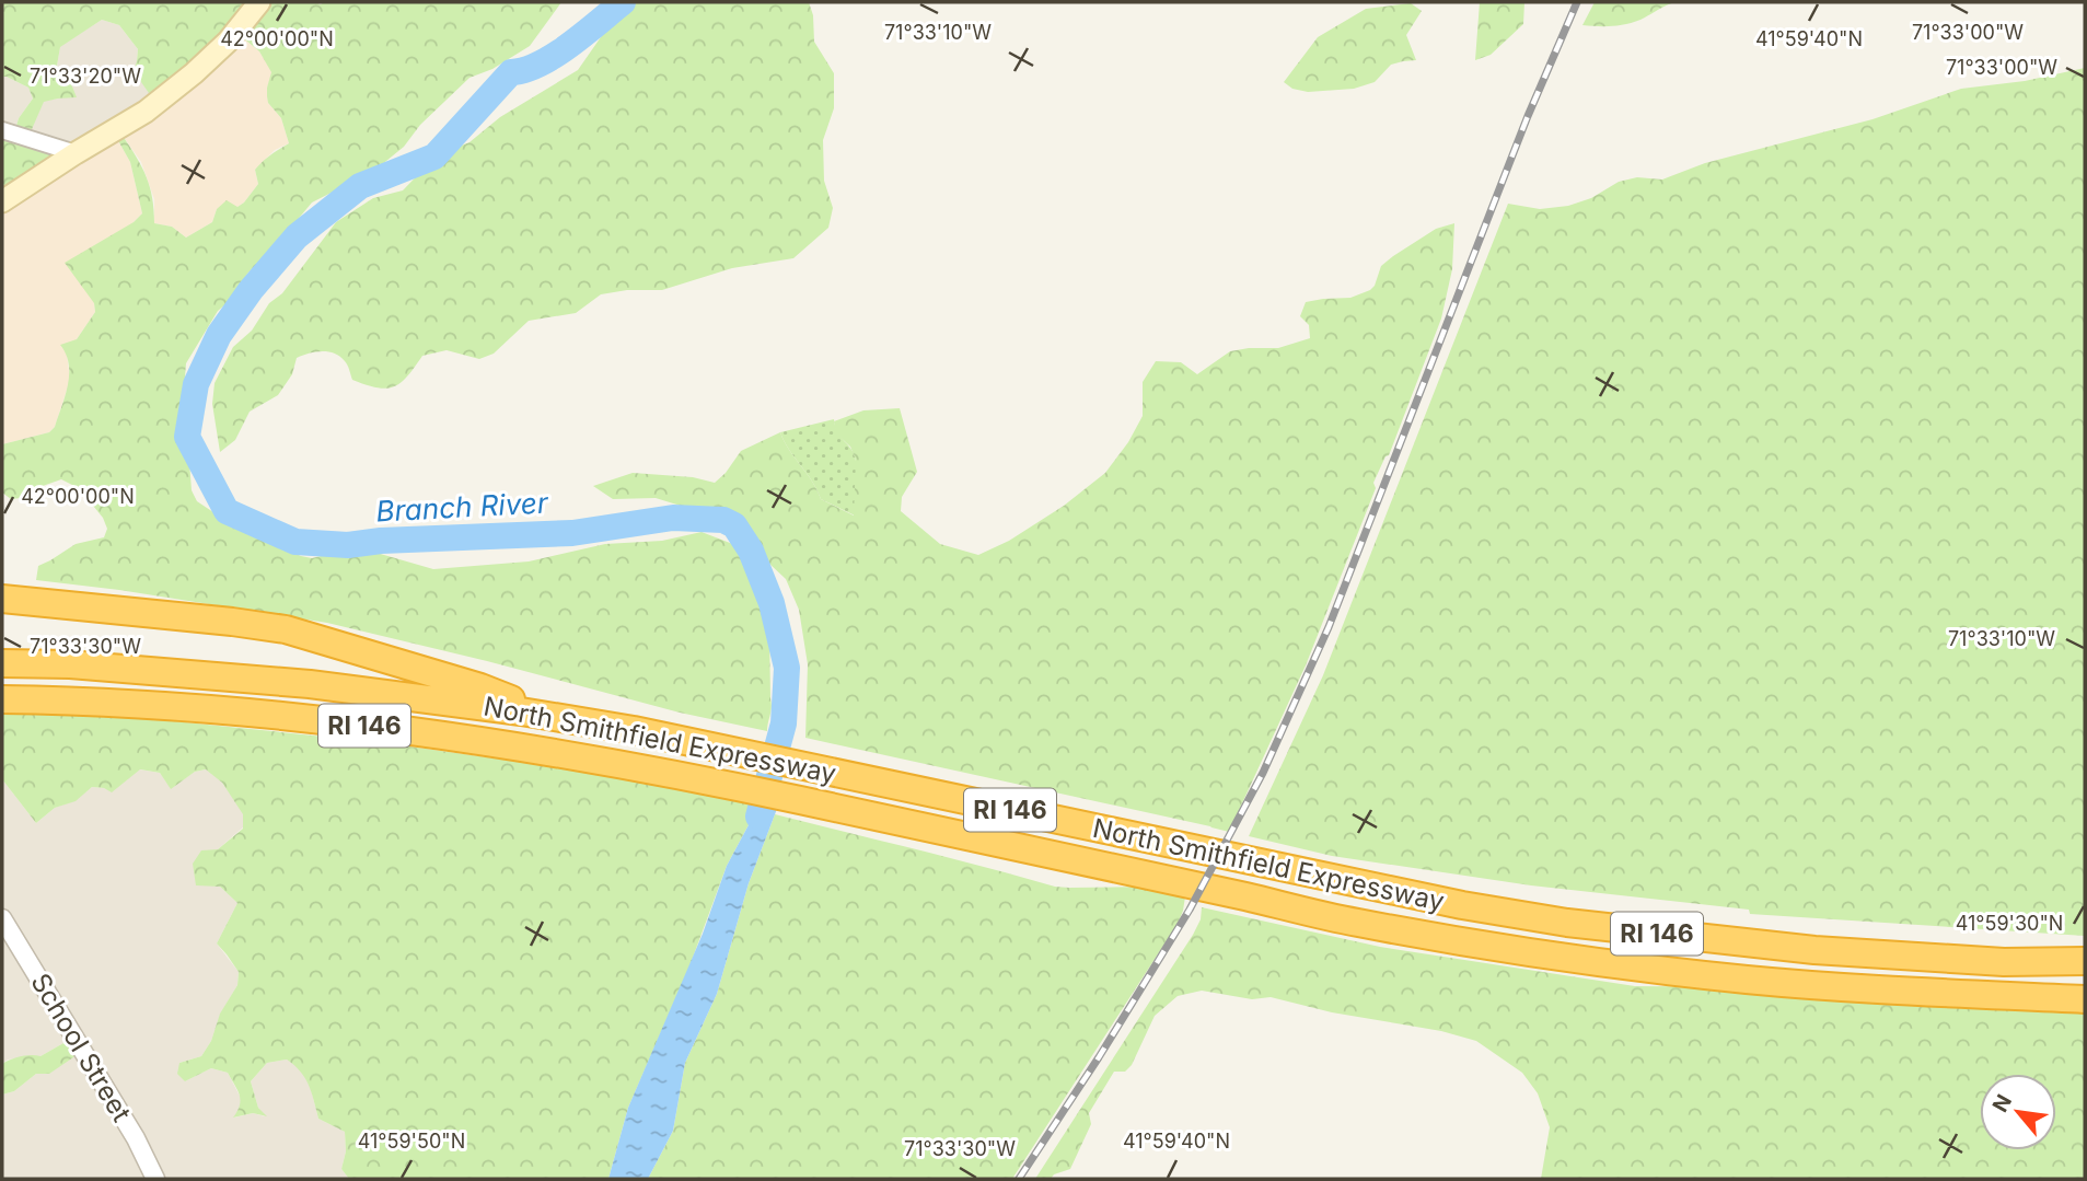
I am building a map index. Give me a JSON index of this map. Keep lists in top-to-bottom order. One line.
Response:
{"streets":{"highway":["RI 146","North Smithfield Expressway"],"street":["School Street"]},"water":["Branch River"],"north":"top left","coordinates":["71°33'10\"W","71°33'00\"W","42°00'00\"N","41°59'40\"N","71°33'20\"W","71°33'30\"W","41°59'30\"N","41°59'50\"N"]}
